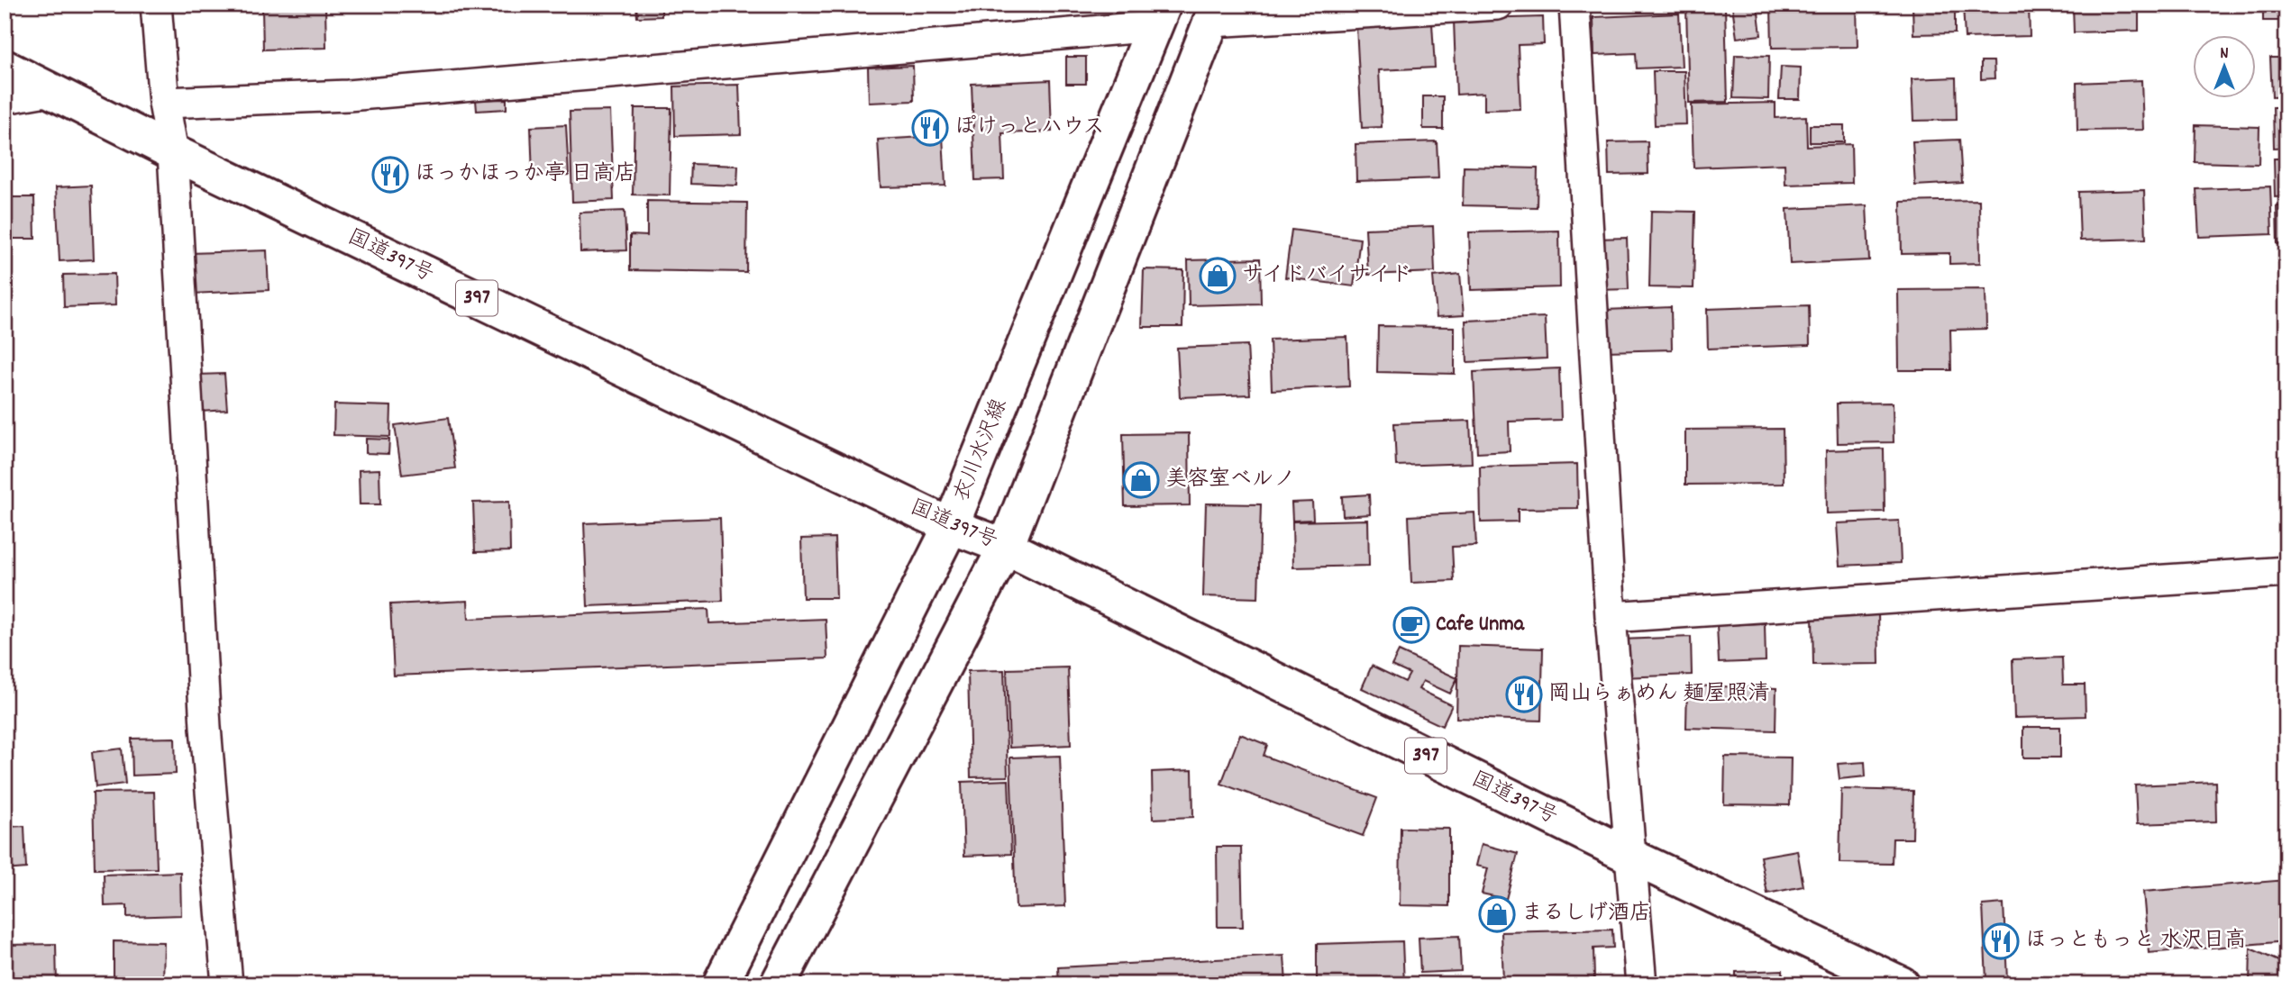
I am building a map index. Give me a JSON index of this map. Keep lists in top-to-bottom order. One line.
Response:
{"streets":{"main road":["国道397号","397","衣川水沢線"]},"crossings":[["国道397号","衣川水沢線"]],"places":{"restaurant":["ぽけっとハウス","ほっかほっか亭 日高店","岡山らぁめん 麺屋照清","ほっともっと 水沢日高"],"shop":["サイドバイサイド","美容室ベルノ","まるしげ酒店"],"cafe":["Cafe Unma"]},"north":"top"}
